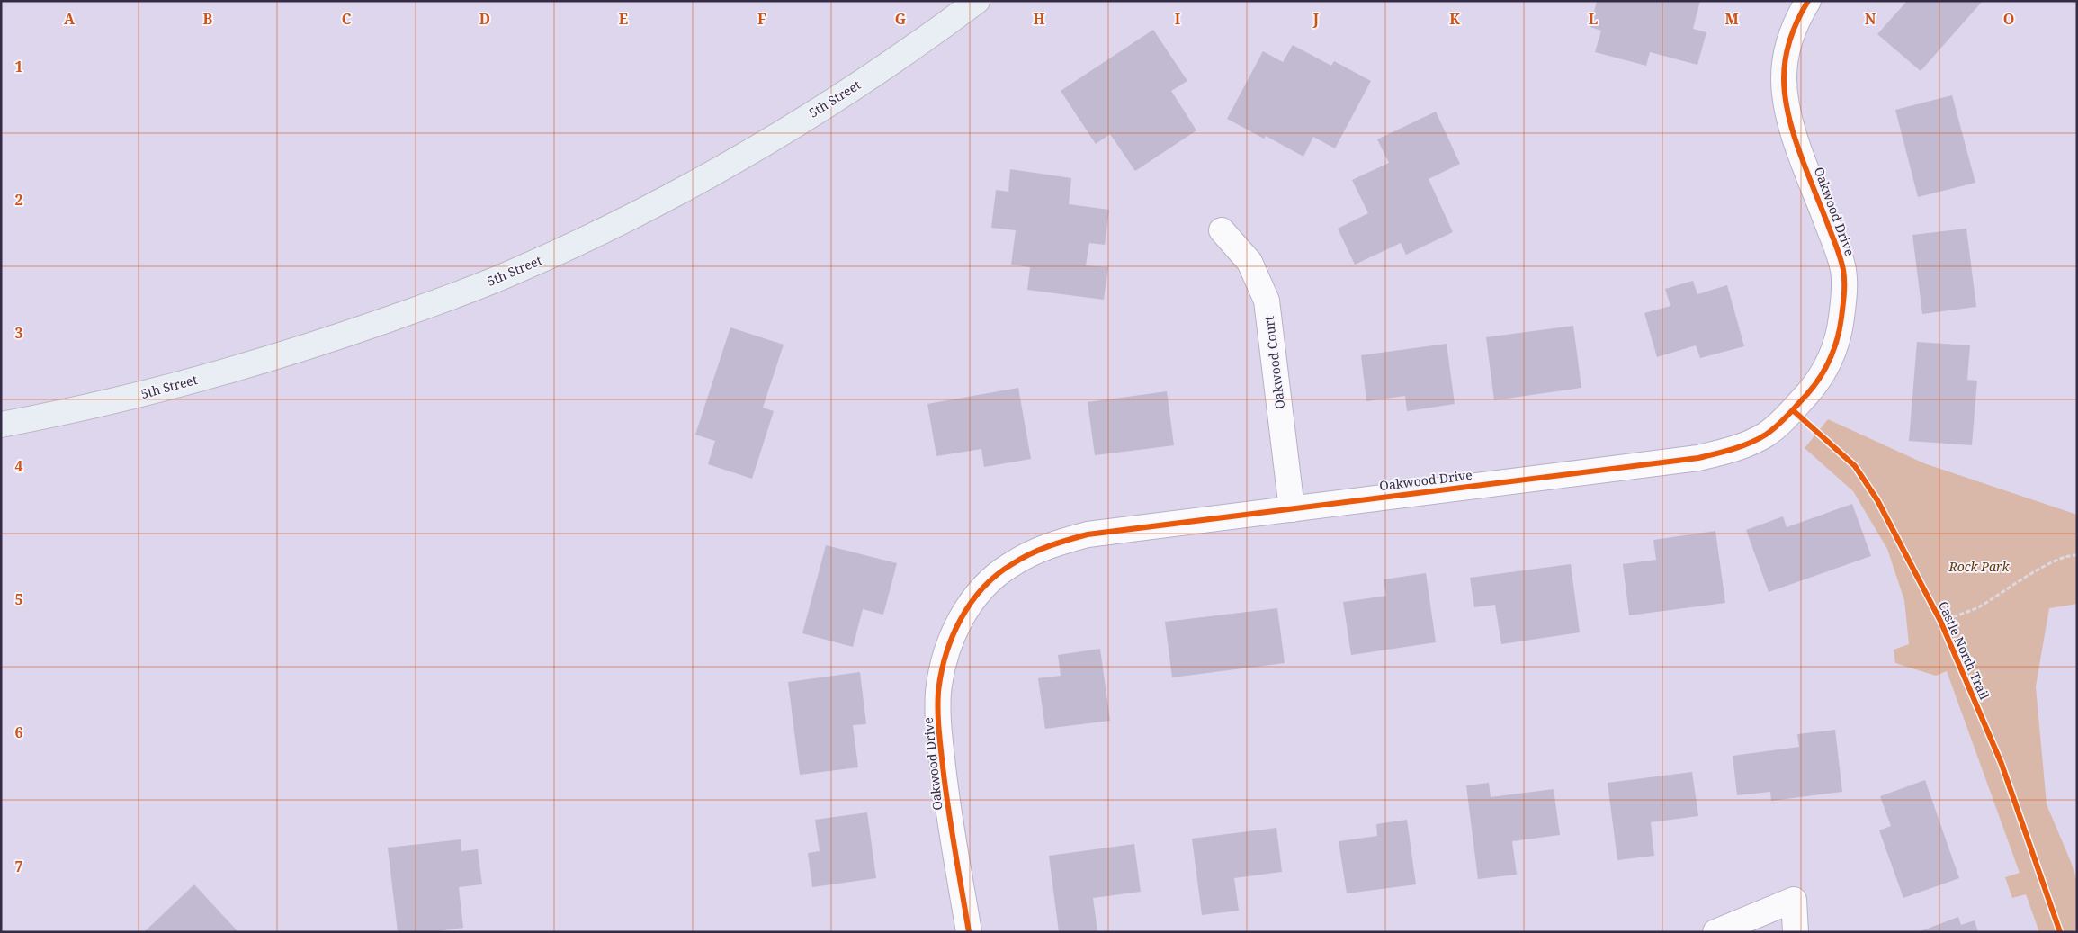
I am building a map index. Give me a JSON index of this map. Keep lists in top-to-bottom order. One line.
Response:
{"streets":{"main road":["5th Street"],"street":["Oakwood Drive","Oakwood Court"],"cycle path":["Castle North Trail"]},"crossings":[["Oakwood Drive","Oakwood Court"]],"parks":["Rock Park"],"grid":{"columns":["A","B","C","D","E","F","G","H","I","J","K","L","M","N","O"],"rows":["1","2","3","4","5","6","7"]}}
